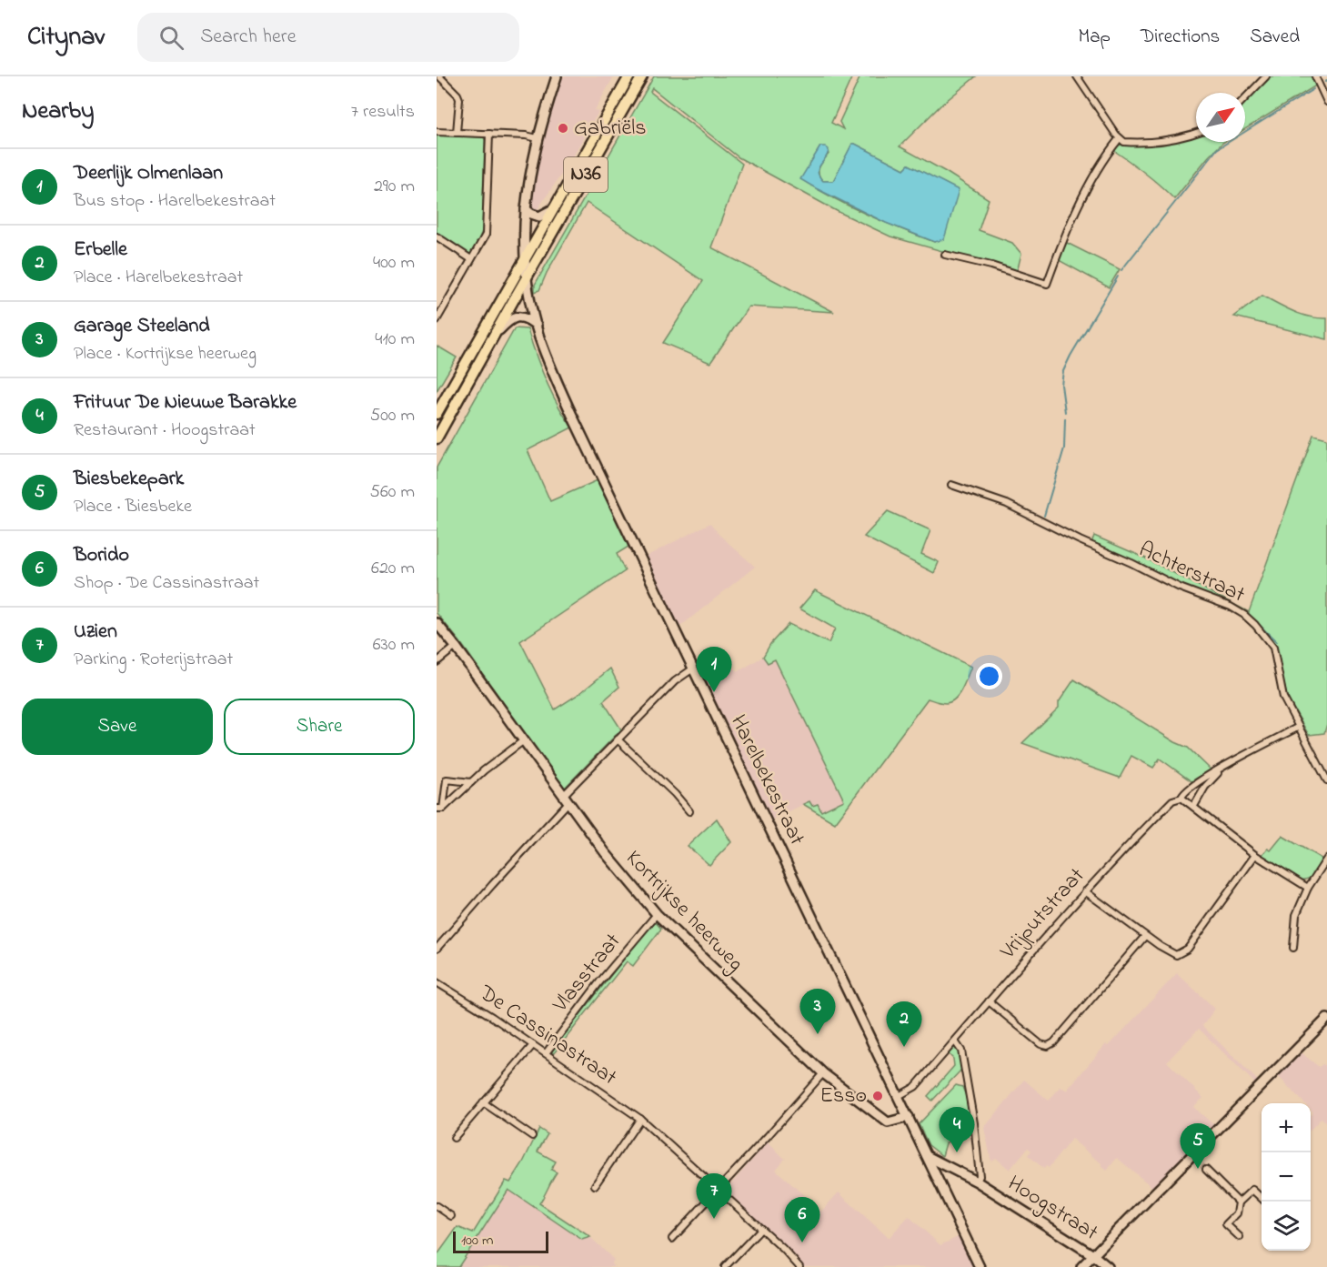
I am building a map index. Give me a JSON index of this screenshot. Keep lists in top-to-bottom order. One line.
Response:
{"streets":{"main road":["N36"],"street":["Achterstraat","Harelbekestraat","Kortrijkse heerweg","Vrijputstraat","Vlasstraat","De Cassinastraat","Hoogstraat"]},"crossings":[["N36","Harelbekestraat"],["Achterstraat","Vrijputstraat"],["Harelbekestraat","Kortrijkse heerweg"],["Harelbekestraat","Vrijputstraat"],["Harelbekestraat","Hoogstraat"],["Kortrijkse heerweg","Vlasstraat"],["Vrijputstraat","Hoogstraat"],["Vlasstraat","De Cassinastraat"]],"places":["Gabriëls","Esso"],"scale_bar":"100 m","north":"top right","page":{"header":"Citynav","search":"Search here","nav":["Map","Directions","Saved"],"heading":["Nearby","7 results"],"list":[{"mark":"1","name":"Deerlijk Olmenlaan","note":"Bus stop · Harelbekestraat","value":"290 m"},{"mark":"2","name":"Erbelle","note":"Place · Harelbekestraat","value":"400 m"},{"mark":"3","name":"Garage Steeland","note":"Place · Kortrijkse heerweg","value":"410 m"},{"mark":"4","name":"Frituur De Nieuwe Barakke","note":"Restaurant · Hoogstraat","value":"500 m"},{"mark":"5","name":"Biesbekepark","note":"Place · Biesbeke","value":"560 m"},{"mark":"6","name":"Borido","note":"Shop · De Cassinastraat","value":"620 m"},{"mark":"7","name":"Uzien","note":"Parking · Roterijstraat","value":"630 m"}],"pins":["1","3","2","4","5","7","6"],"buttons":["Save","Share"],"map_buttons":["+","−"],"scale":"100 m"}}
